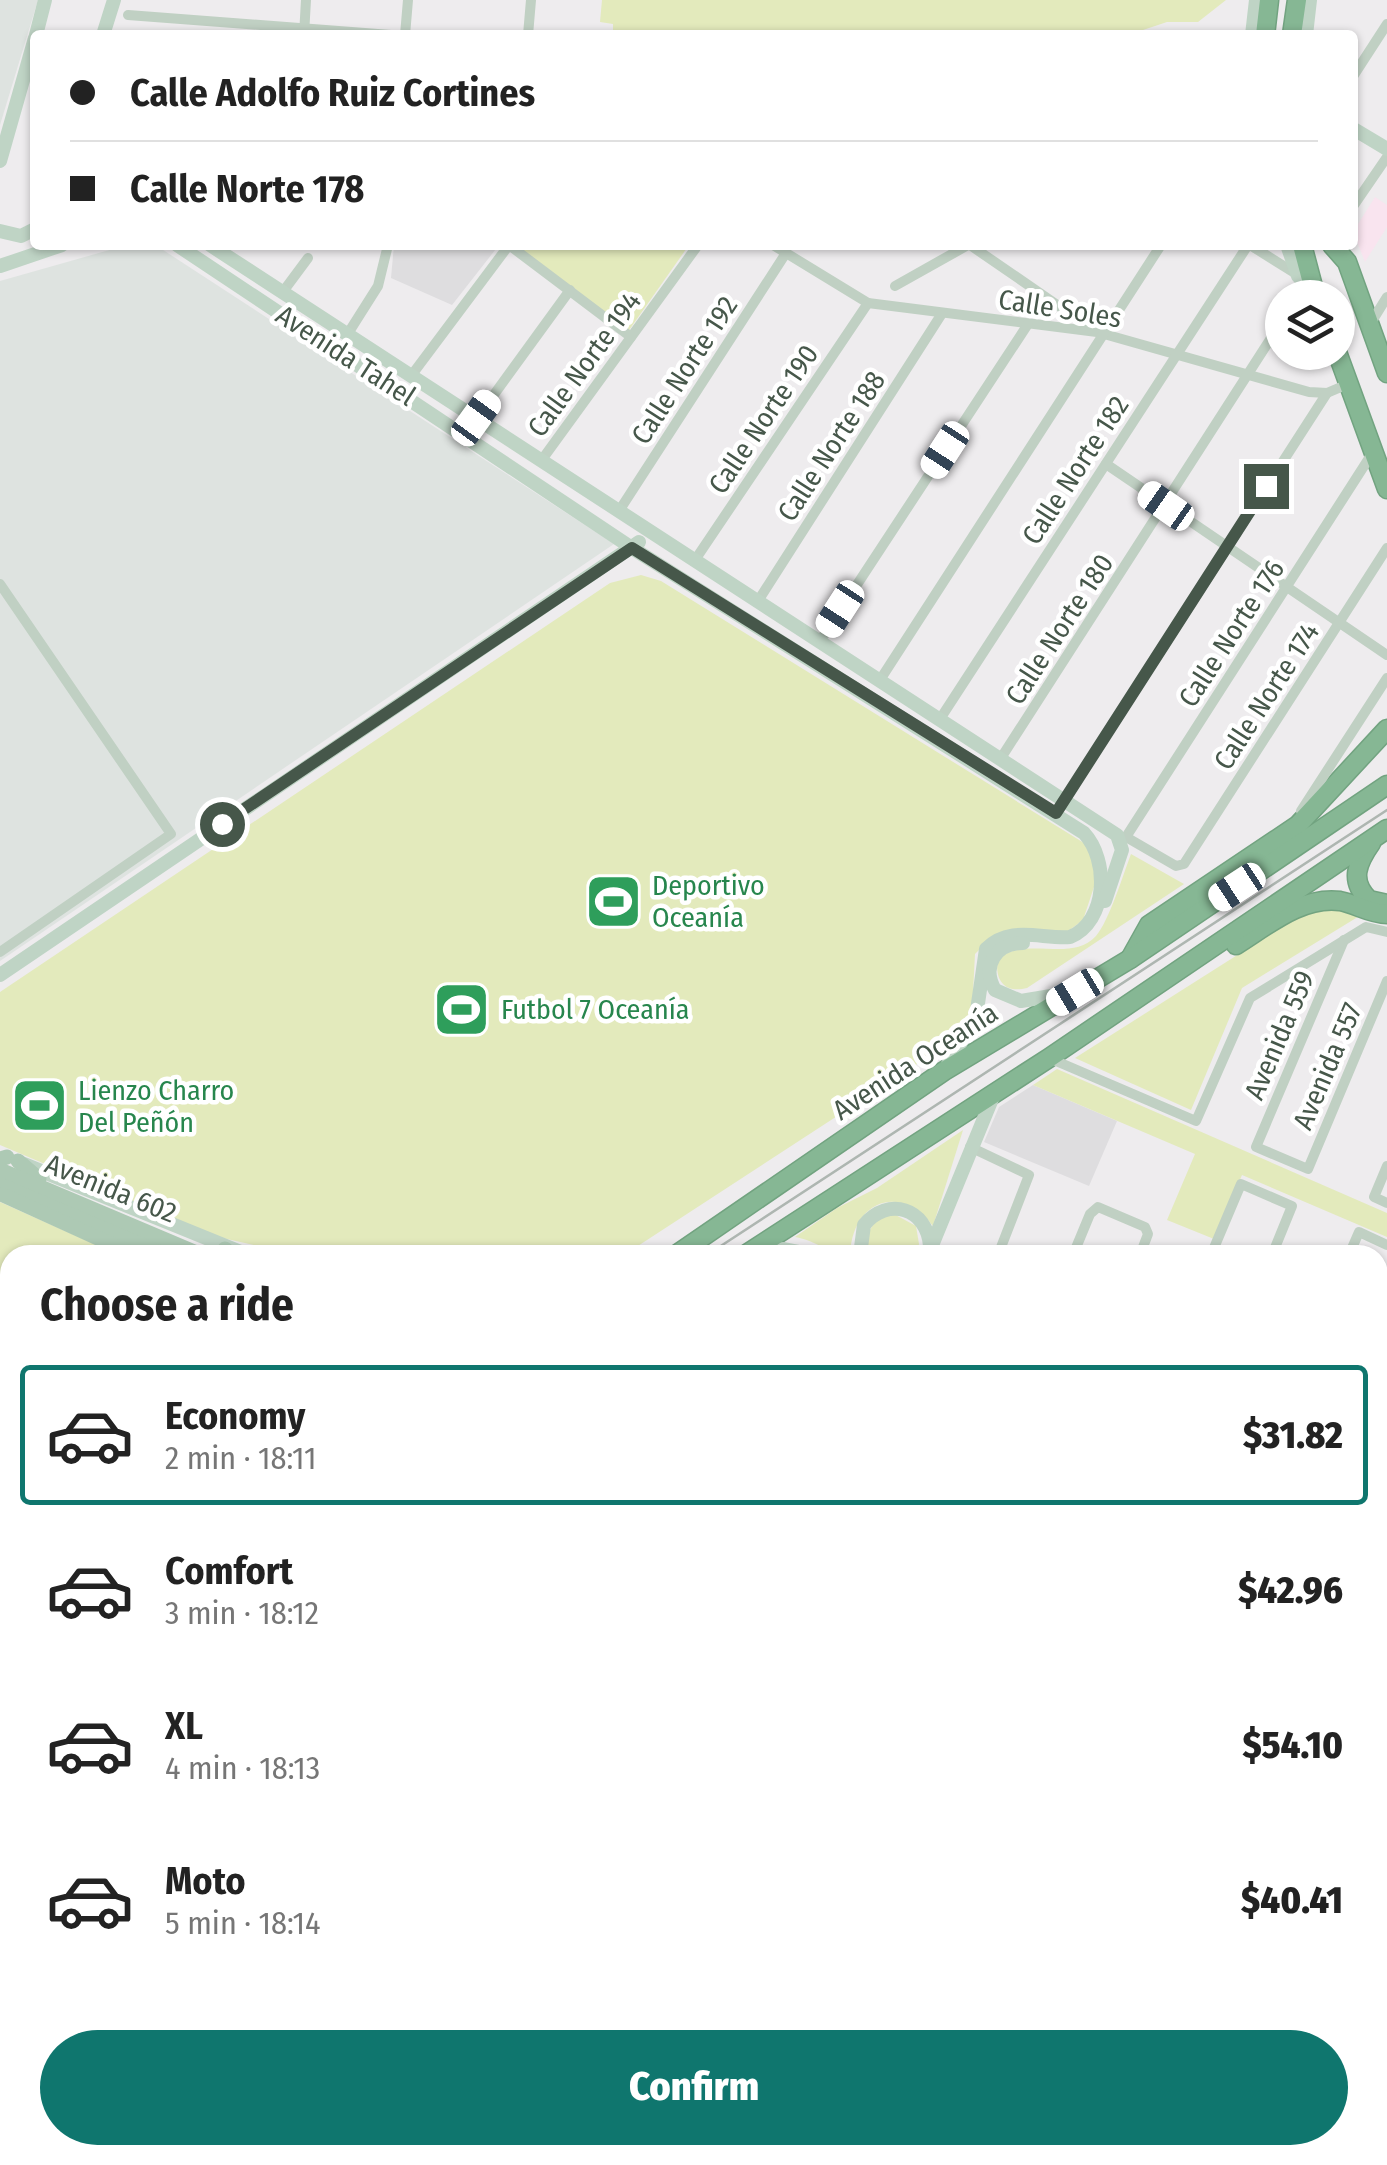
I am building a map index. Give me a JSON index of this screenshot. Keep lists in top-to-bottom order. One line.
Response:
{"streets":{"highway":["Avenida Oceanía"],"main road":["Avenida 602"],"street":["Calle Soles","Avenida Tahel","Calle Norte 194","Calle Norte 192","Calle Norte 190","Calle Norte 188","Calle Norte 182","Calle Norte 180","Calle Norte 176","Calle Norte 174","Avenida 559","Avenida 557"]},"crossings":[["Calle Soles","Calle Norte 192"],["Calle Soles","Calle Norte 190"],["Calle Soles","Calle Norte 188"],["Calle Soles","Calle Norte 182"],["Calle Soles","Calle Norte 180"],["Avenida Tahel","Calle Norte 194"],["Avenida Tahel","Calle Norte 192"],["Avenida Tahel","Calle Norte 190"],["Avenida Tahel","Calle Norte 188"],["Avenida Tahel","Calle Norte 182"],["Avenida Tahel","Calle Norte 180"],["Avenida Tahel","Calle Norte 176"],["Avenida Tahel","Calle Norte 174"],["Avenida Tahel","Avenida Oceanía"],["Avenida 559","Avenida 557"]],"places":{"sports":["Deportivo Oceanía","Futbol 7 Oceanía","Lienzo Charro Del Peñón"]},"page":{"banner":["Calle Adolfo Ruiz Cortines","Calle Norte 178"],"heading":"Choose a ride","list":[{"name":"Economy","note":"2 min · 18:11","value":"$31.82"},{"name":"Comfort","note":"3 min · 18:12","value":"$42.96"},{"name":"XL","note":"4 min · 18:13","value":"$54.10"},{"name":"Moto","note":"5 min · 18:14","value":"$40.41"}],"buttons":"Confirm"}}
